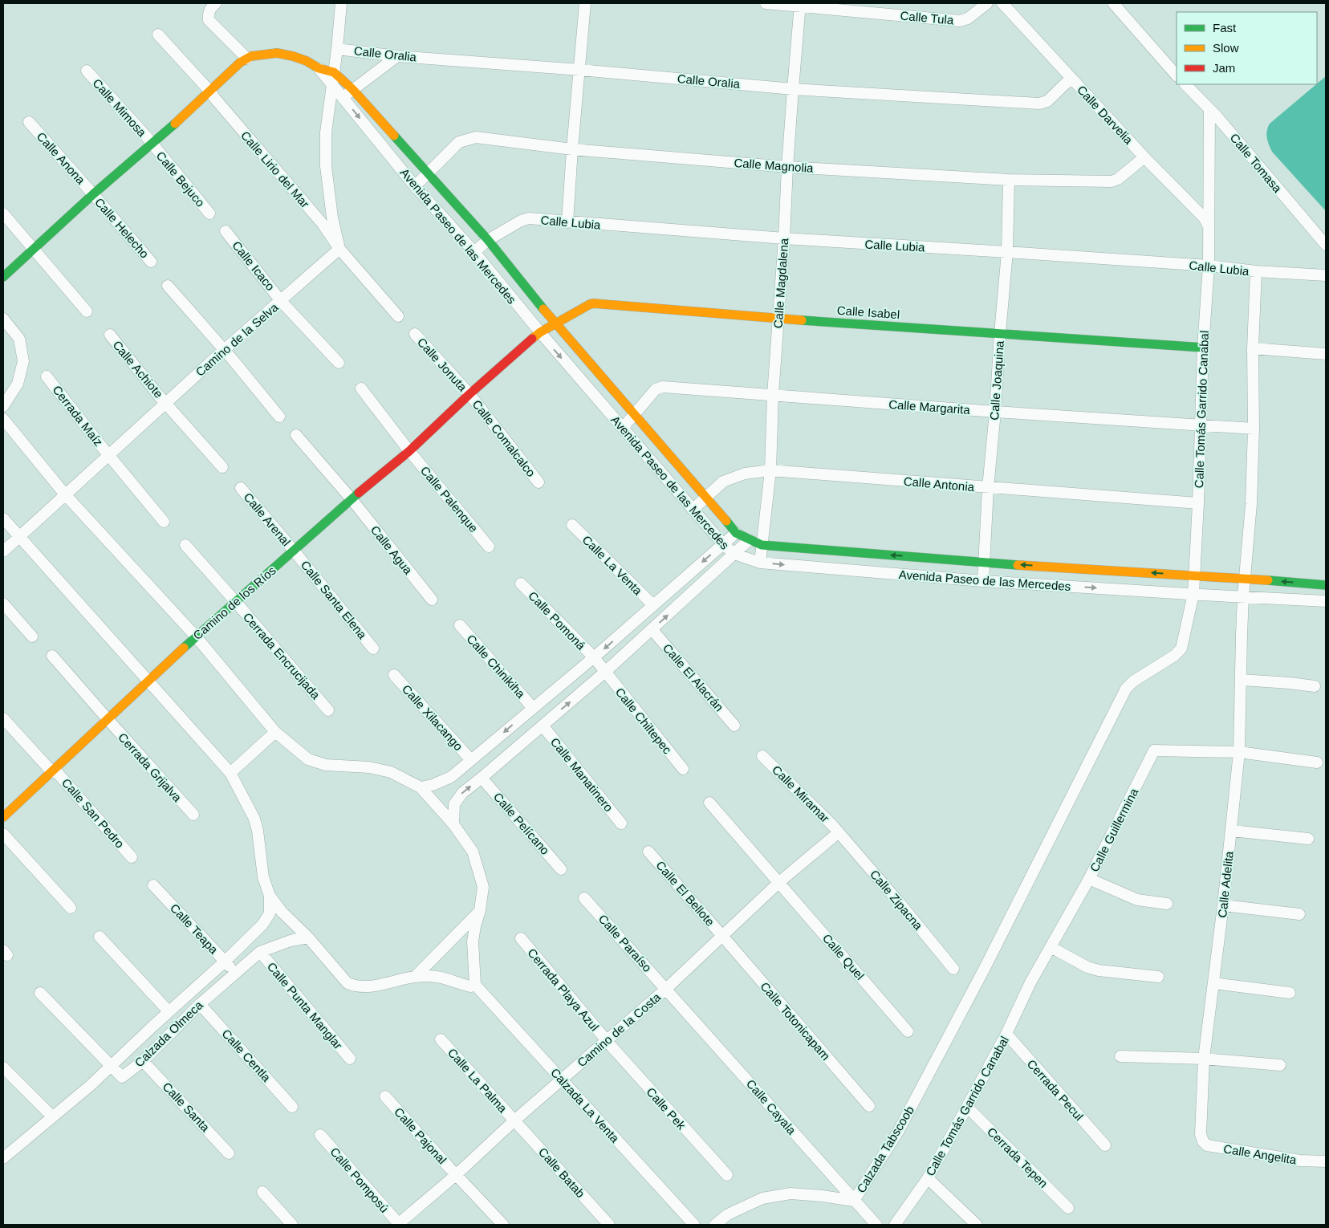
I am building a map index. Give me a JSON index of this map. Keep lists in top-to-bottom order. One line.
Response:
{"streets":{"street":["Calle Tula","Calle Oralia","Calle Mimosa","Calle Darvelia","Calle Anona","Calle Tomasa","Calle Magnolia","Calle Lirio del Mar","Calle Bejuco","Calle Lubia","Calle Helecho","Avenida Paseo de las Mercedes","Calle Icaco","Calle Magdalena","Calle Isabel","Camino de la Selva","Calle Jonuta","Calle Achiote","Calle Joaquina","Calle Margarita","Calle Tomás Garrido Canabal","Cerrada Maíz","Calle Comalcalco","Calle Antonia","Calle Palenque","Calle Arenal","Calle Agua","Calle La Venta","Calle Santa Elena","Camino de los Ríos","Calle Pomoná","Cerrada Encrucijada","Calle Chinikiha","Calle El Alacrán","Calle Xilacango","Calle Chiltepec","Cerrada Grijalva","Calle Manatinero","Calle Miramar","Calle San Pedro","Calle Pelícano","Calle Guillermina","Calle Adelita","Calle El Bellote","Calle Zipacna","Calle Teapa","Calle Paraíso","Calle Quel","Cerrada Playa Azul","Calle Punta Manglar","Calle Totonicapam","Camino de la Costa","Calzada Olmeca","Calle Centla","Calle La Palma","Cerrada Pecul","Calzada La Venta","Calle Santa","Calle Cayala","Calle Pek","Calle Pajonal","Calzada Tabscoob","Calle Angelita","Cerrada Tepen","Calle Batab","Calle Pomposú"]},"crossings":[["Calle Tula","Calle Magdalena"],["Calle Oralia","Calle Darvelia"],["Calle Oralia","Calle Magdalena"],["Calle Mimosa","Calle Bejuco"],["Calle Darvelia","Calle Magnolia"],["Calle Darvelia","Calle Tomás Garrido Canabal"],["Calle Anona","Calle Helecho"],["Calle Tomasa","Calle Tomás Garrido Canabal"],["Calle Magnolia","Avenida Paseo de las Mercedes"],["Calle Magnolia","Calle Magdalena"],["Calle Magnolia","Calle Joaquina"],["Calle Lirio del Mar","Camino de la Selva"],["Calle Lubia","Avenida Paseo de las Mercedes"],["Calle Lubia","Calle Magdalena"],["Calle Lubia","Calle Joaquina"],["Calle Lubia","Calle Tomás Garrido Canabal"],["Avenida Paseo de las Mercedes","Calle Magdalena"],["Avenida Paseo de las Mercedes","Calle Isabel"],["Avenida Paseo de las Mercedes","Calle Joaquina"],["Avenida Paseo de las Mercedes","Calle Margarita"],["Avenida Paseo de las Mercedes","Calle Tomás Garrido Canabal"],["Avenida Paseo de las Mercedes","Calle Antonia"],["Avenida Paseo de las Mercedes","Calle Adelita"],["Avenida Paseo de las Mercedes","Calzada Tabscoob"],["Calle Icaco","Camino de la Selva"],["Calle Magdalena","Calle Isabel"],["Calle Magdalena","Calle Margarita"],["Calle Magdalena","Calle Antonia"],["Calle Isabel","Calle Jonuta"],["Calle Isabel","Calle Joaquina"],["Calle Isabel","Calle Tomás Garrido Canabal"],["Calle Isabel","Calle Comalcalco"],["Calle Isabel","Camino de los Ríos"],["Camino de la Selva","Calle Achiote"],["Camino de la Selva","Cerrada Maíz"],["Calle Jonuta","Calle Comalcalco"],["Calle Jonuta","Camino de los Ríos"],["Calle Joaquina","Calle Margarita"],["Calle Joaquina","Calle Antonia"],["Calle Margarita","Calle Tomás Garrido Canabal"],["Calle Tomás Garrido Canabal","Calle Antonia"],["Calle Tomás Garrido Canabal","Calle Guillermina"],["Calle Tomás Garrido Canabal","Cerrada Pecul"],["Calle Tomás Garrido Canabal","Calzada Tabscoob"],["Calle Tomás Garrido Canabal","Cerrada Tepen"],["Calle Comalcalco","Camino de los Ríos"],["Calle Palenque","Camino de los Ríos"],["Calle Arenal","Calle Santa Elena"],["Calle Arenal","Camino de los Ríos"],["Calle Agua","Camino de los Ríos"],["Calle Santa Elena","Camino de los Ríos"],["Camino de los Ríos","Cerrada Encrucijada"],["Camino de los Ríos","Cerrada Grijalva"],["Camino de los Ríos","Calle San Pedro"],["Calle Pomoná","Calle Chiltepec"],["Calle Miramar","Calle Zipacna"],["Calle Miramar","Camino de la Costa"],["Calle Guillermina","Calle Adelita"],["Calle Adelita","Calle Angelita"],["Calle El Bellote","Calle Totonicapam"],["Calle El Bellote","Camino de la Costa"],["Calle Zipacna","Camino de la Costa"],["Calle Teapa","Calzada Olmeca"],["Calle Paraíso","Camino de la Costa"],["Calle Paraíso","Calle Cayala"],["Calle Quel","Camino de la Costa"],["Cerrada Playa Azul","Camino de la Costa"],["Cerrada Playa Azul","Calle Pek"],["Calle Punta Manglar","Calzada Olmeca"],["Calle Totonicapam","Camino de la Costa"],["Camino de la Costa","Calle La Palma"],["Camino de la Costa","Calzada La Venta"],["Camino de la Costa","Calle Cayala"],["Camino de la Costa","Calle Pek"],["Camino de la Costa","Calle Pajonal"],["Camino de la Costa","Calle Batab"],["Camino de la Costa","Calle Pomposú"],["Calzada Olmeca","Calle Centla"],["Calzada Olmeca","Calle Santa"],["Calle La Palma","Calle Batab"],["Calle Cayala","Calzada Tabscoob"]],"legend":["Fast","Slow","Jam"]}
